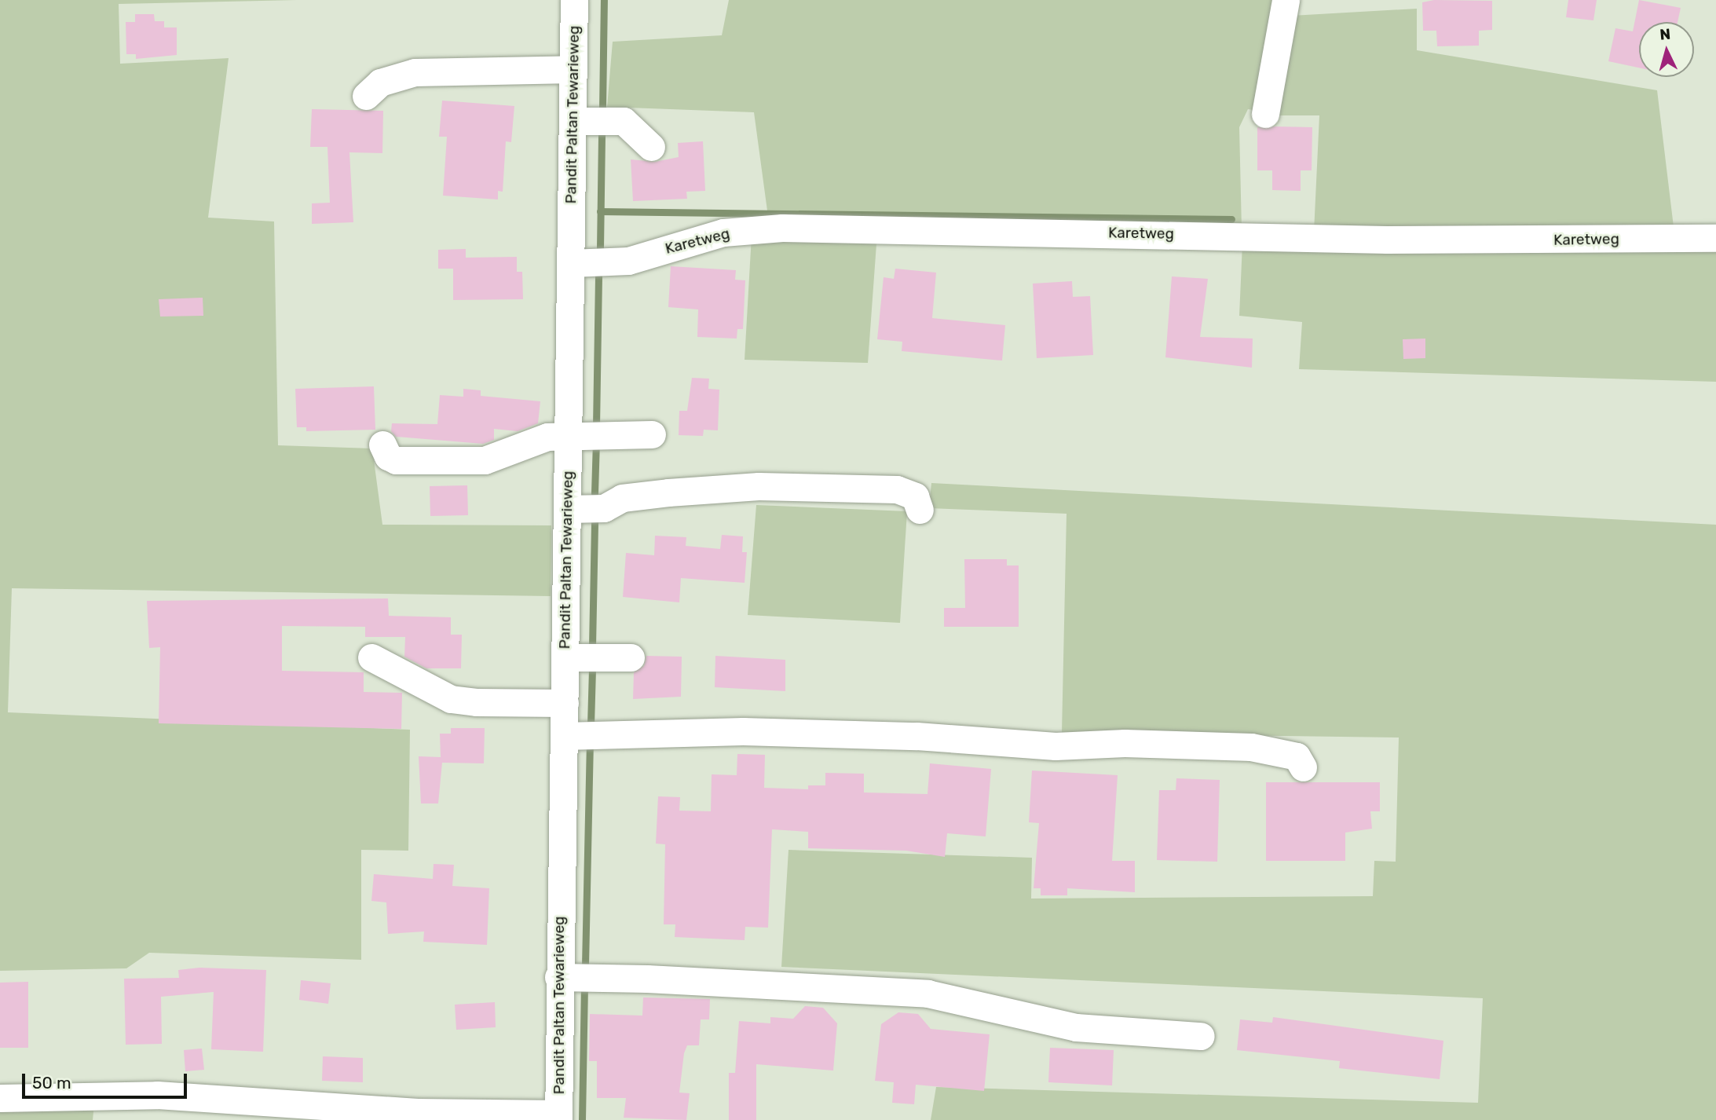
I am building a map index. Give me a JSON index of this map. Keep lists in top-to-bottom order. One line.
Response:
{"streets":{"street":["Pandit Paltan Tewarieweg","Karetweg"]},"crossings":[["Pandit Paltan Tewarieweg","Karetweg"]],"scale_bar":"50 m","north":"top"}
